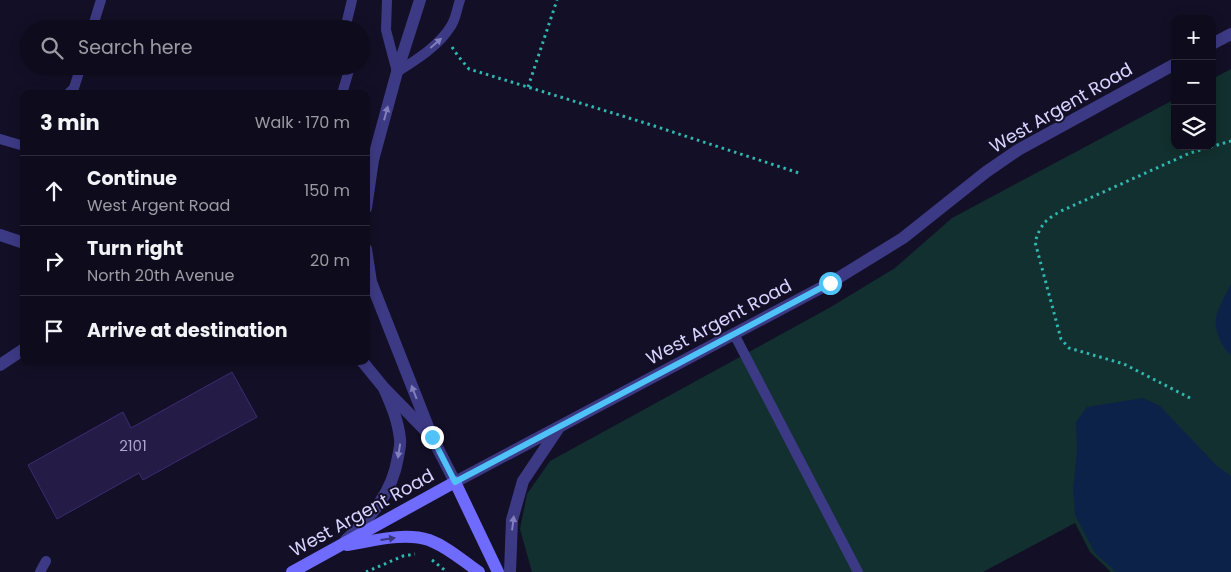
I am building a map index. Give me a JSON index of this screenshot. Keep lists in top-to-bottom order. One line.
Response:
{"streets":{"main road":["West Argent Road"]},"house_numbers":["2101"],"page":{"map_buttons":["+","−"],"search":"Search here","heading":["3 min","Walk · 170 m"],"list":[["Continue","West Argent Road","150 m"],["Turn right","North 20th Avenue","20 m"],"Arrive at destination"]}}
